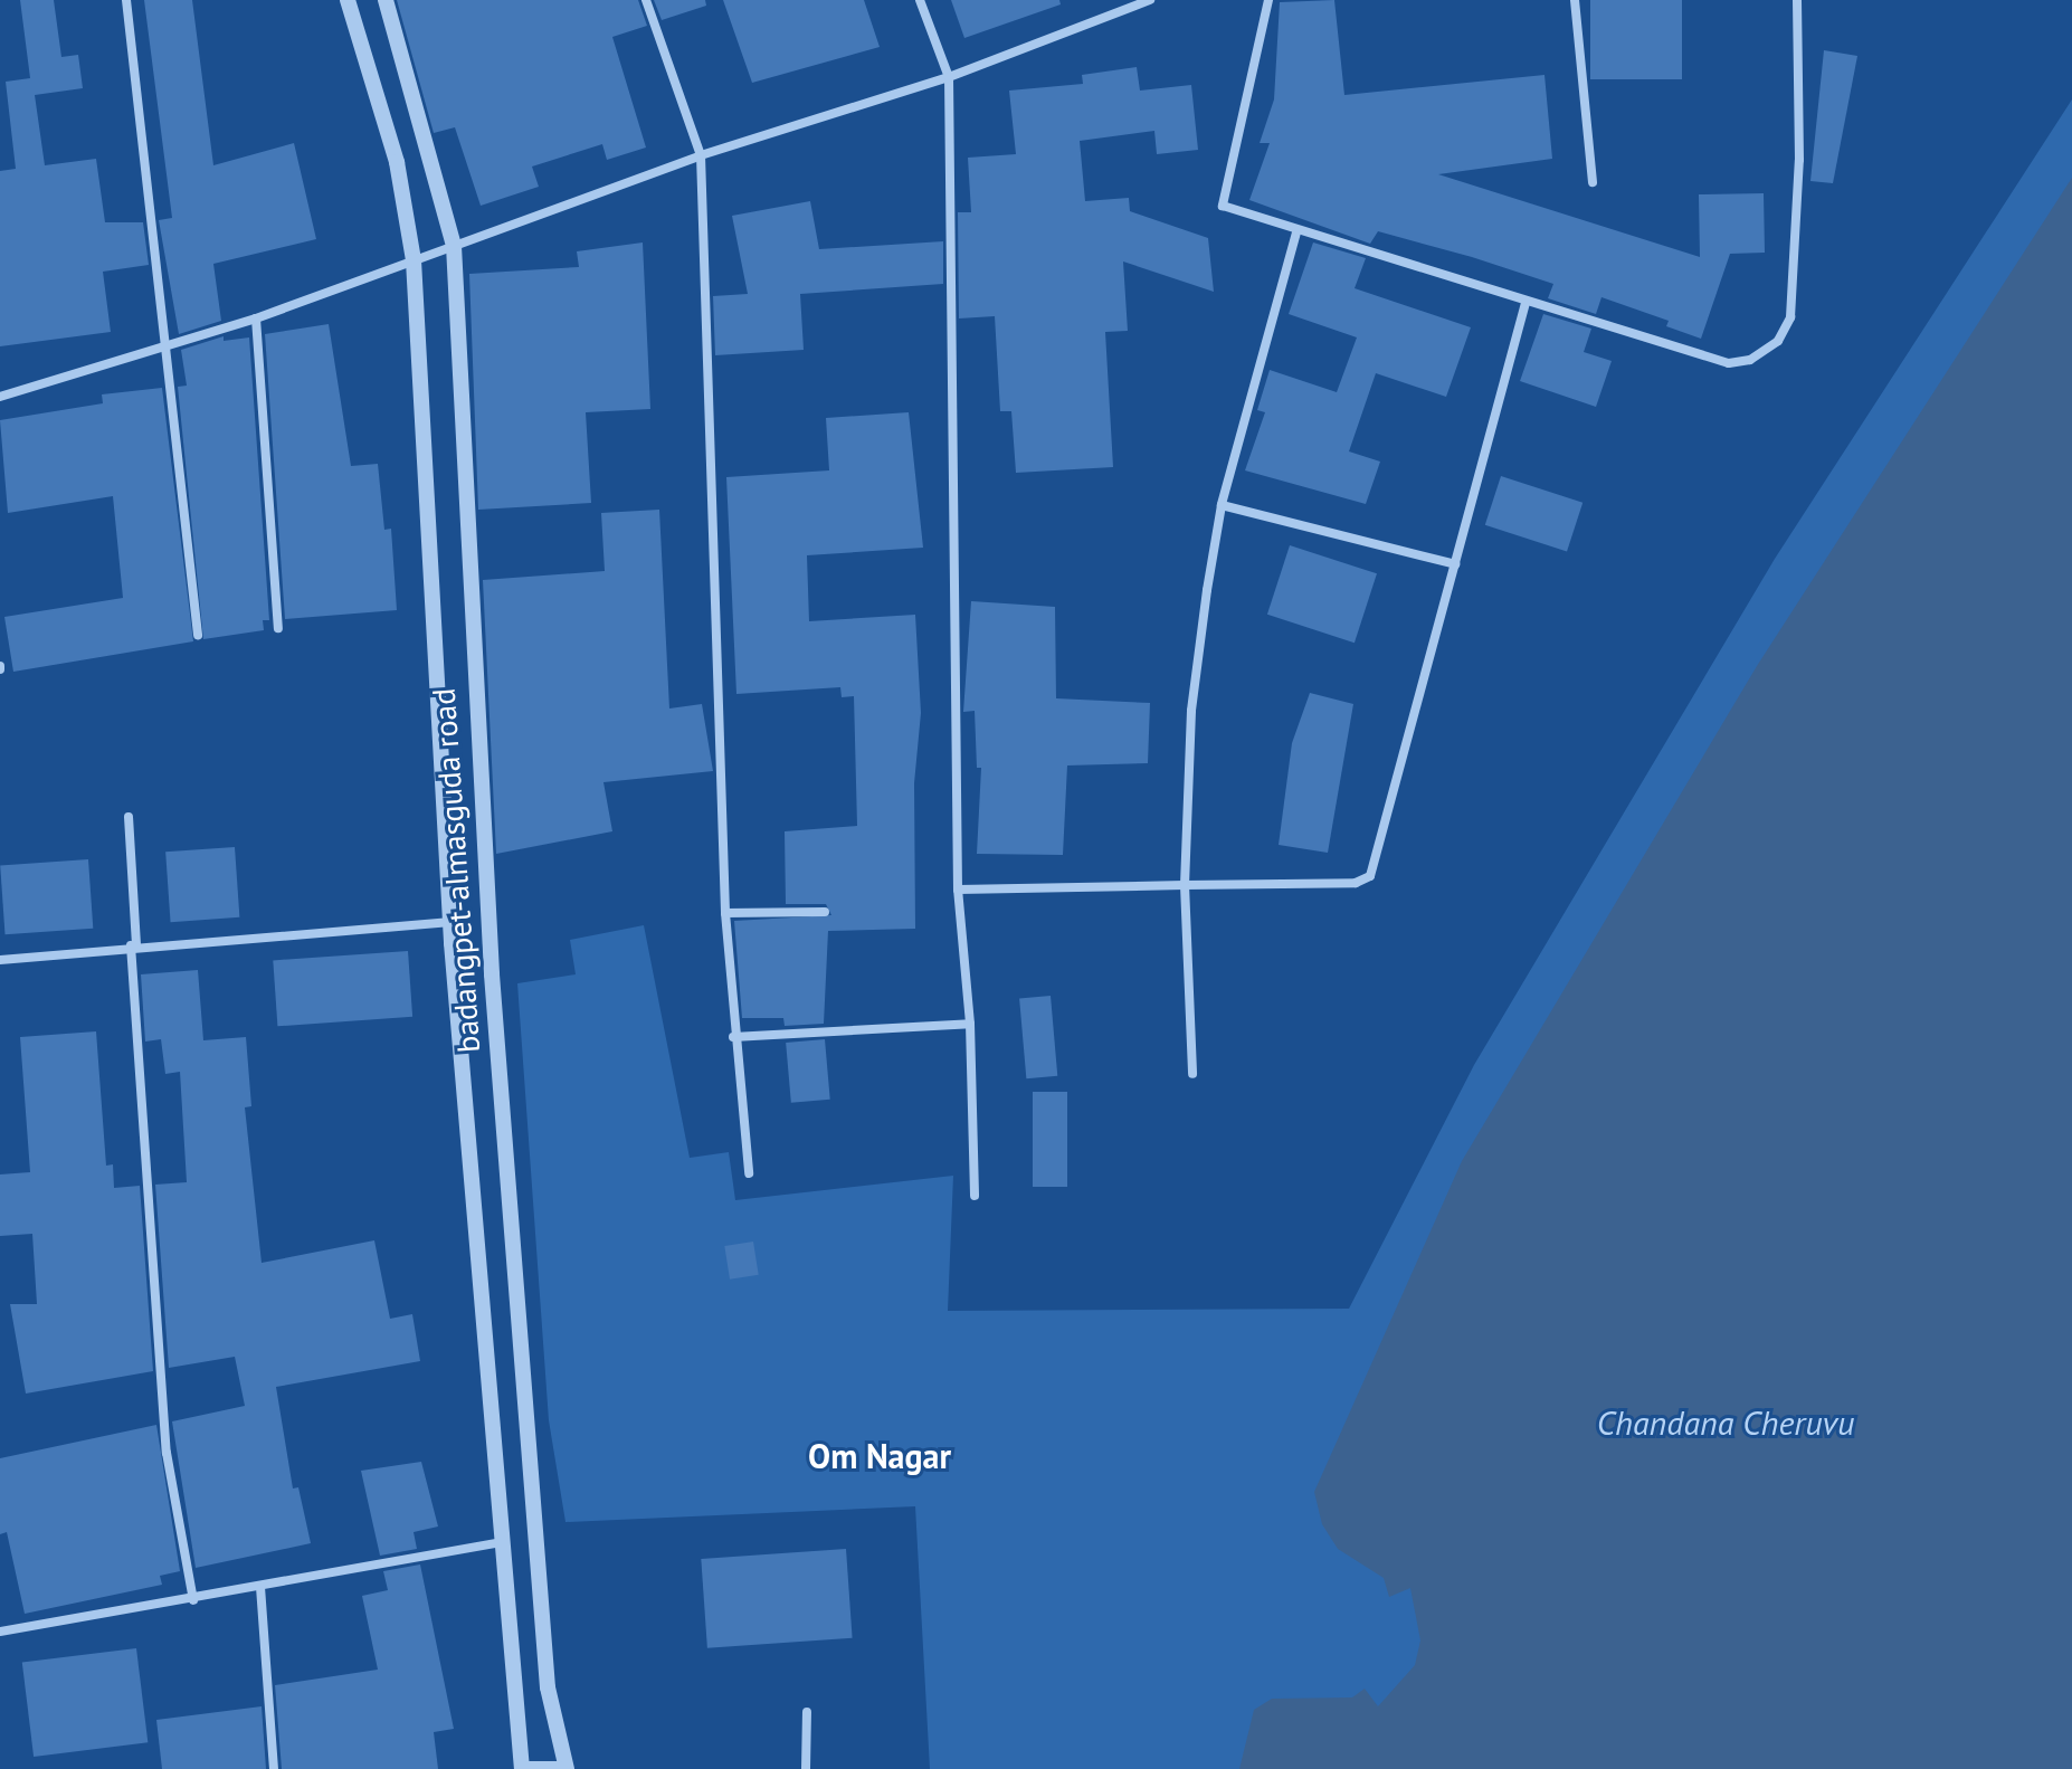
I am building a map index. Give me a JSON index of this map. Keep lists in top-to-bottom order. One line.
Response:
{"streets":{"street":["badangpet-almasguda road"]},"districts":["Om Nagar"],"water":["Chandana Cheruvu"]}
